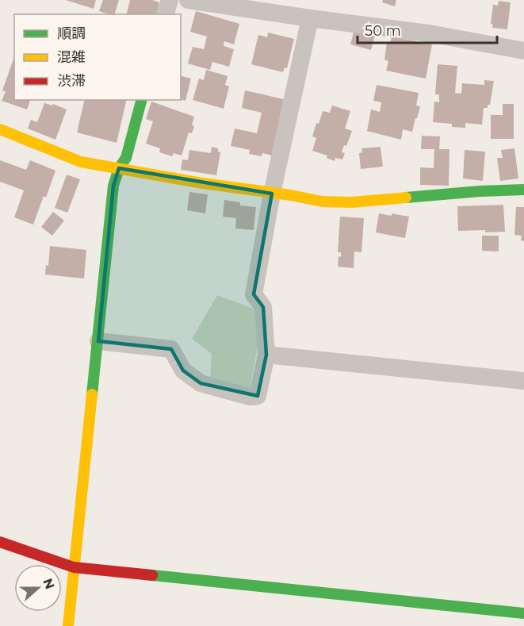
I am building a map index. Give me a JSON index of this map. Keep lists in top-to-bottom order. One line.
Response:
{"legend":["順調","混雑","渋滞"],"scale_bar":"50 m","north":"right"}
